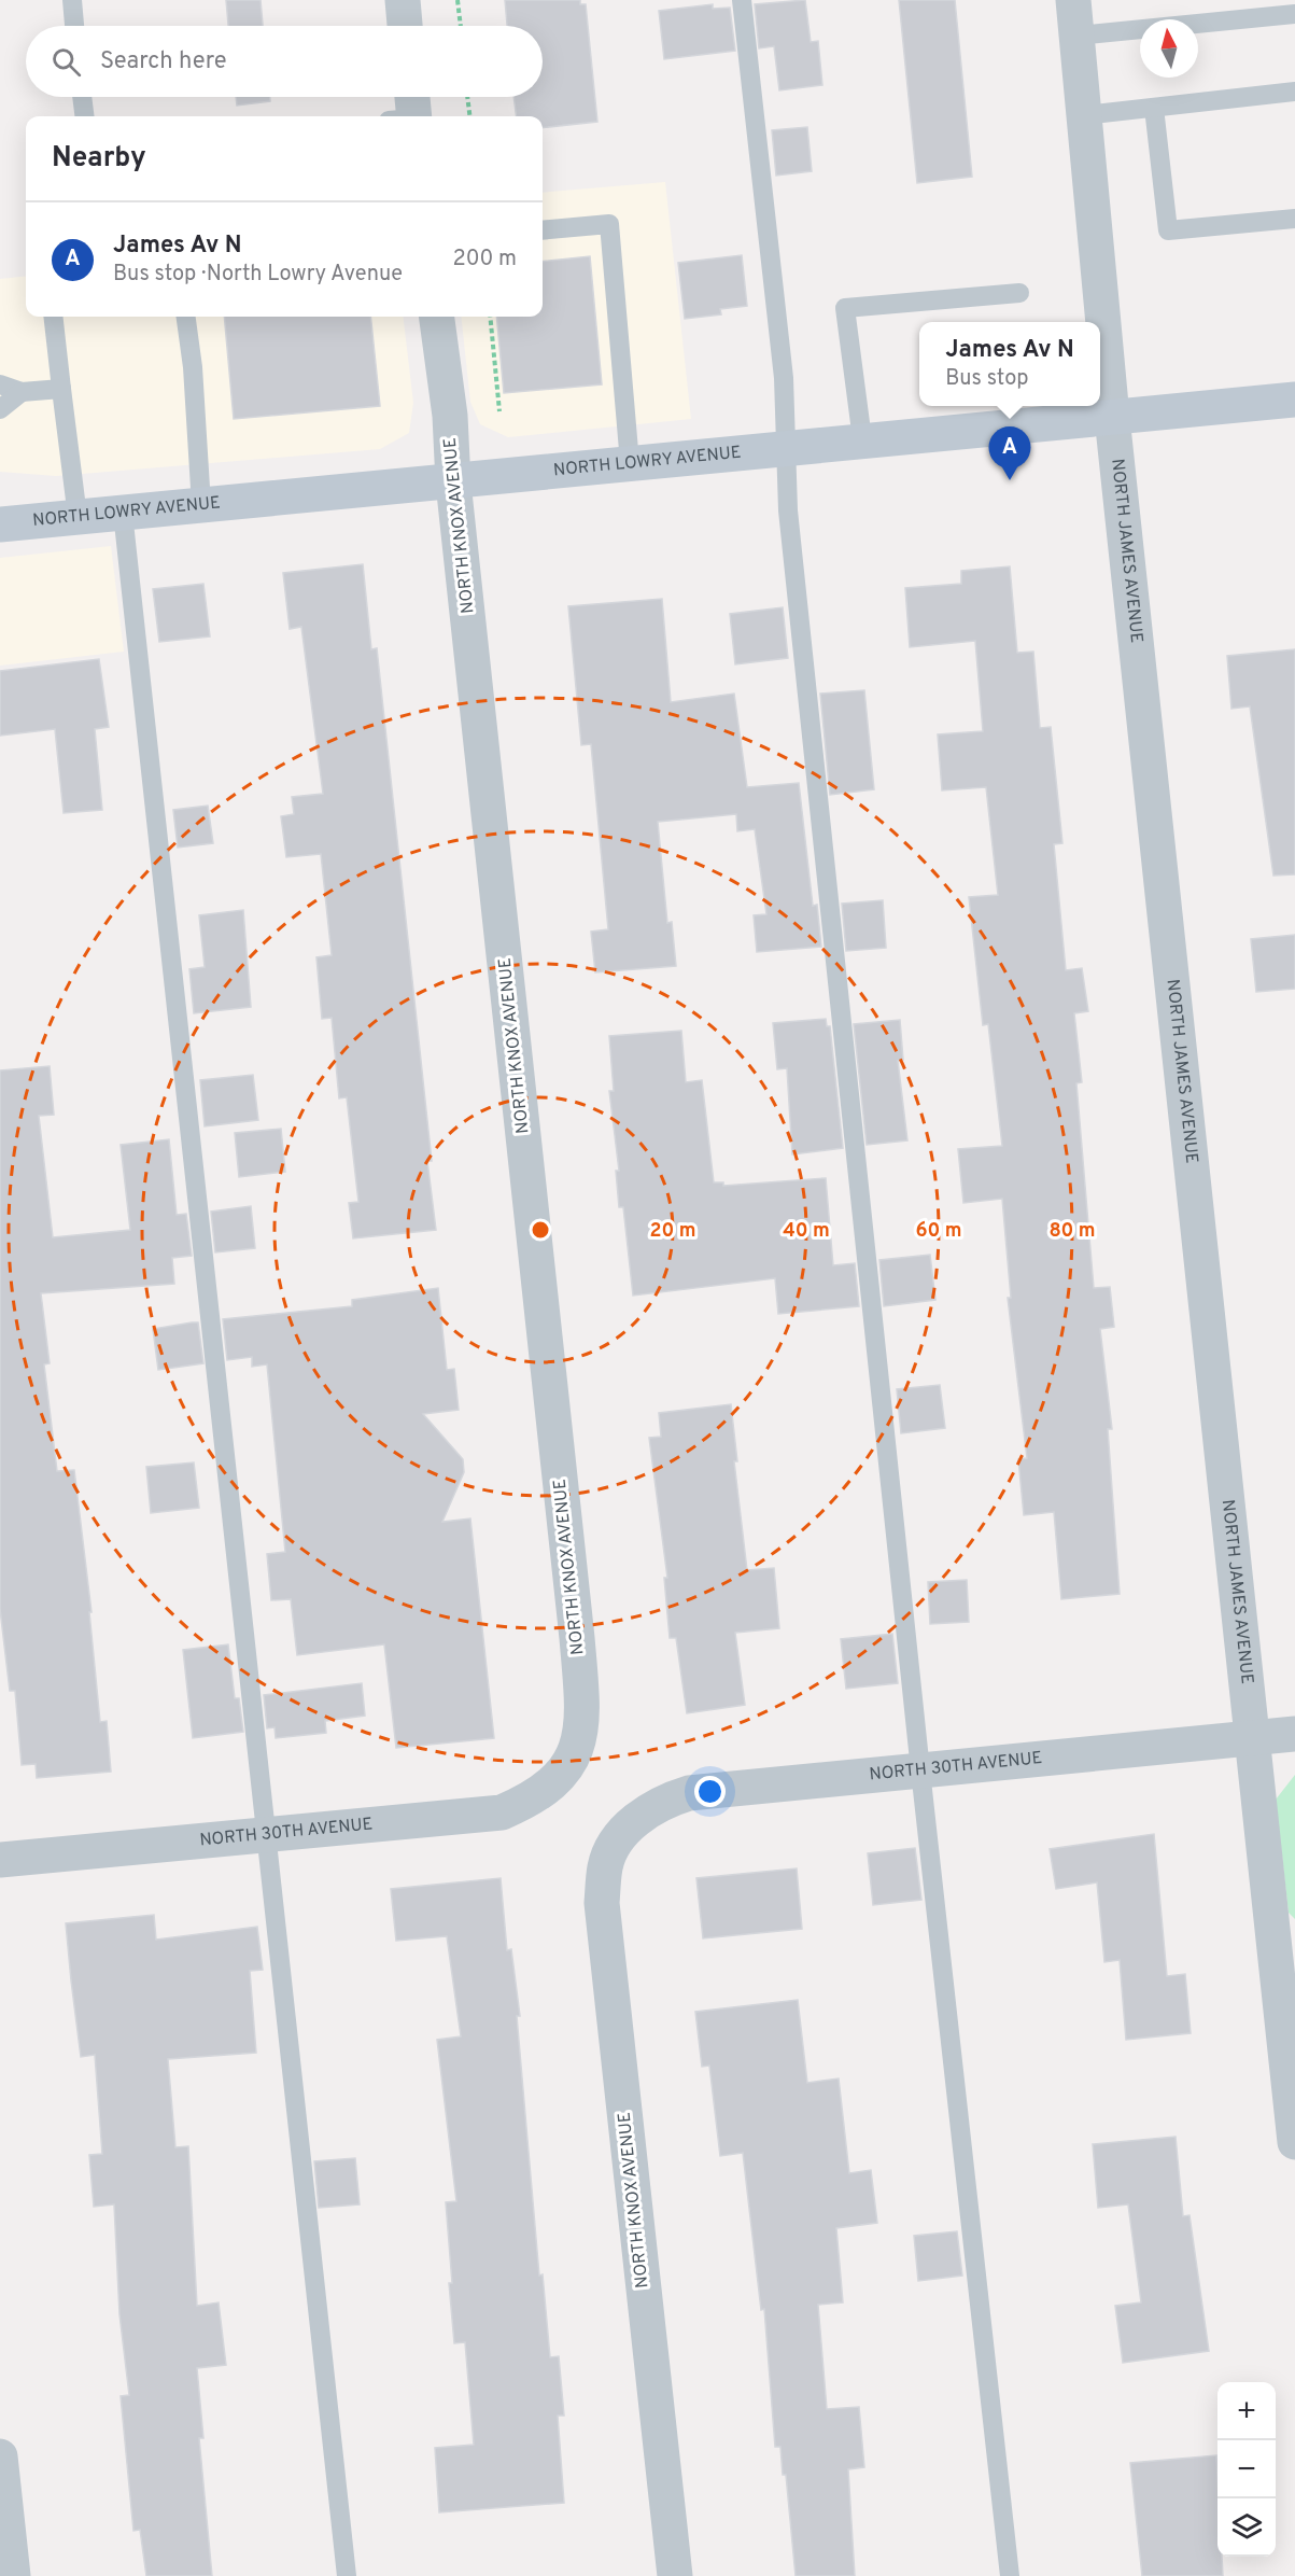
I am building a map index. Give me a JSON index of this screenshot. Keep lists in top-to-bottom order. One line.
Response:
{"streets":{"main road":["NORTH LOWRY AVENUE"],"street":["NORTH KNOX AVENUE","NORTH JAMES AVENUE","NORTH 30TH AVENUE"]},"crossings":[["NORTH LOWRY AVENUE","NORTH KNOX AVENUE"],["NORTH LOWRY AVENUE","NORTH JAMES AVENUE"],["NORTH KNOX AVENUE","NORTH 30TH AVENUE"],["NORTH JAMES AVENUE","NORTH 30TH AVENUE"]],"north":"top","page":{"search":"Search here","heading":"Nearby","list":[{"mark":"A","name":"James Av N","note":"Bus stop · North Lowry Avenue","value":"200 m"}],"popup":["James Av N","Bus stop"],"pins":"A","map_buttons":["+","−"]},"rings":["20 m","40 m","60 m","80 m"]}
